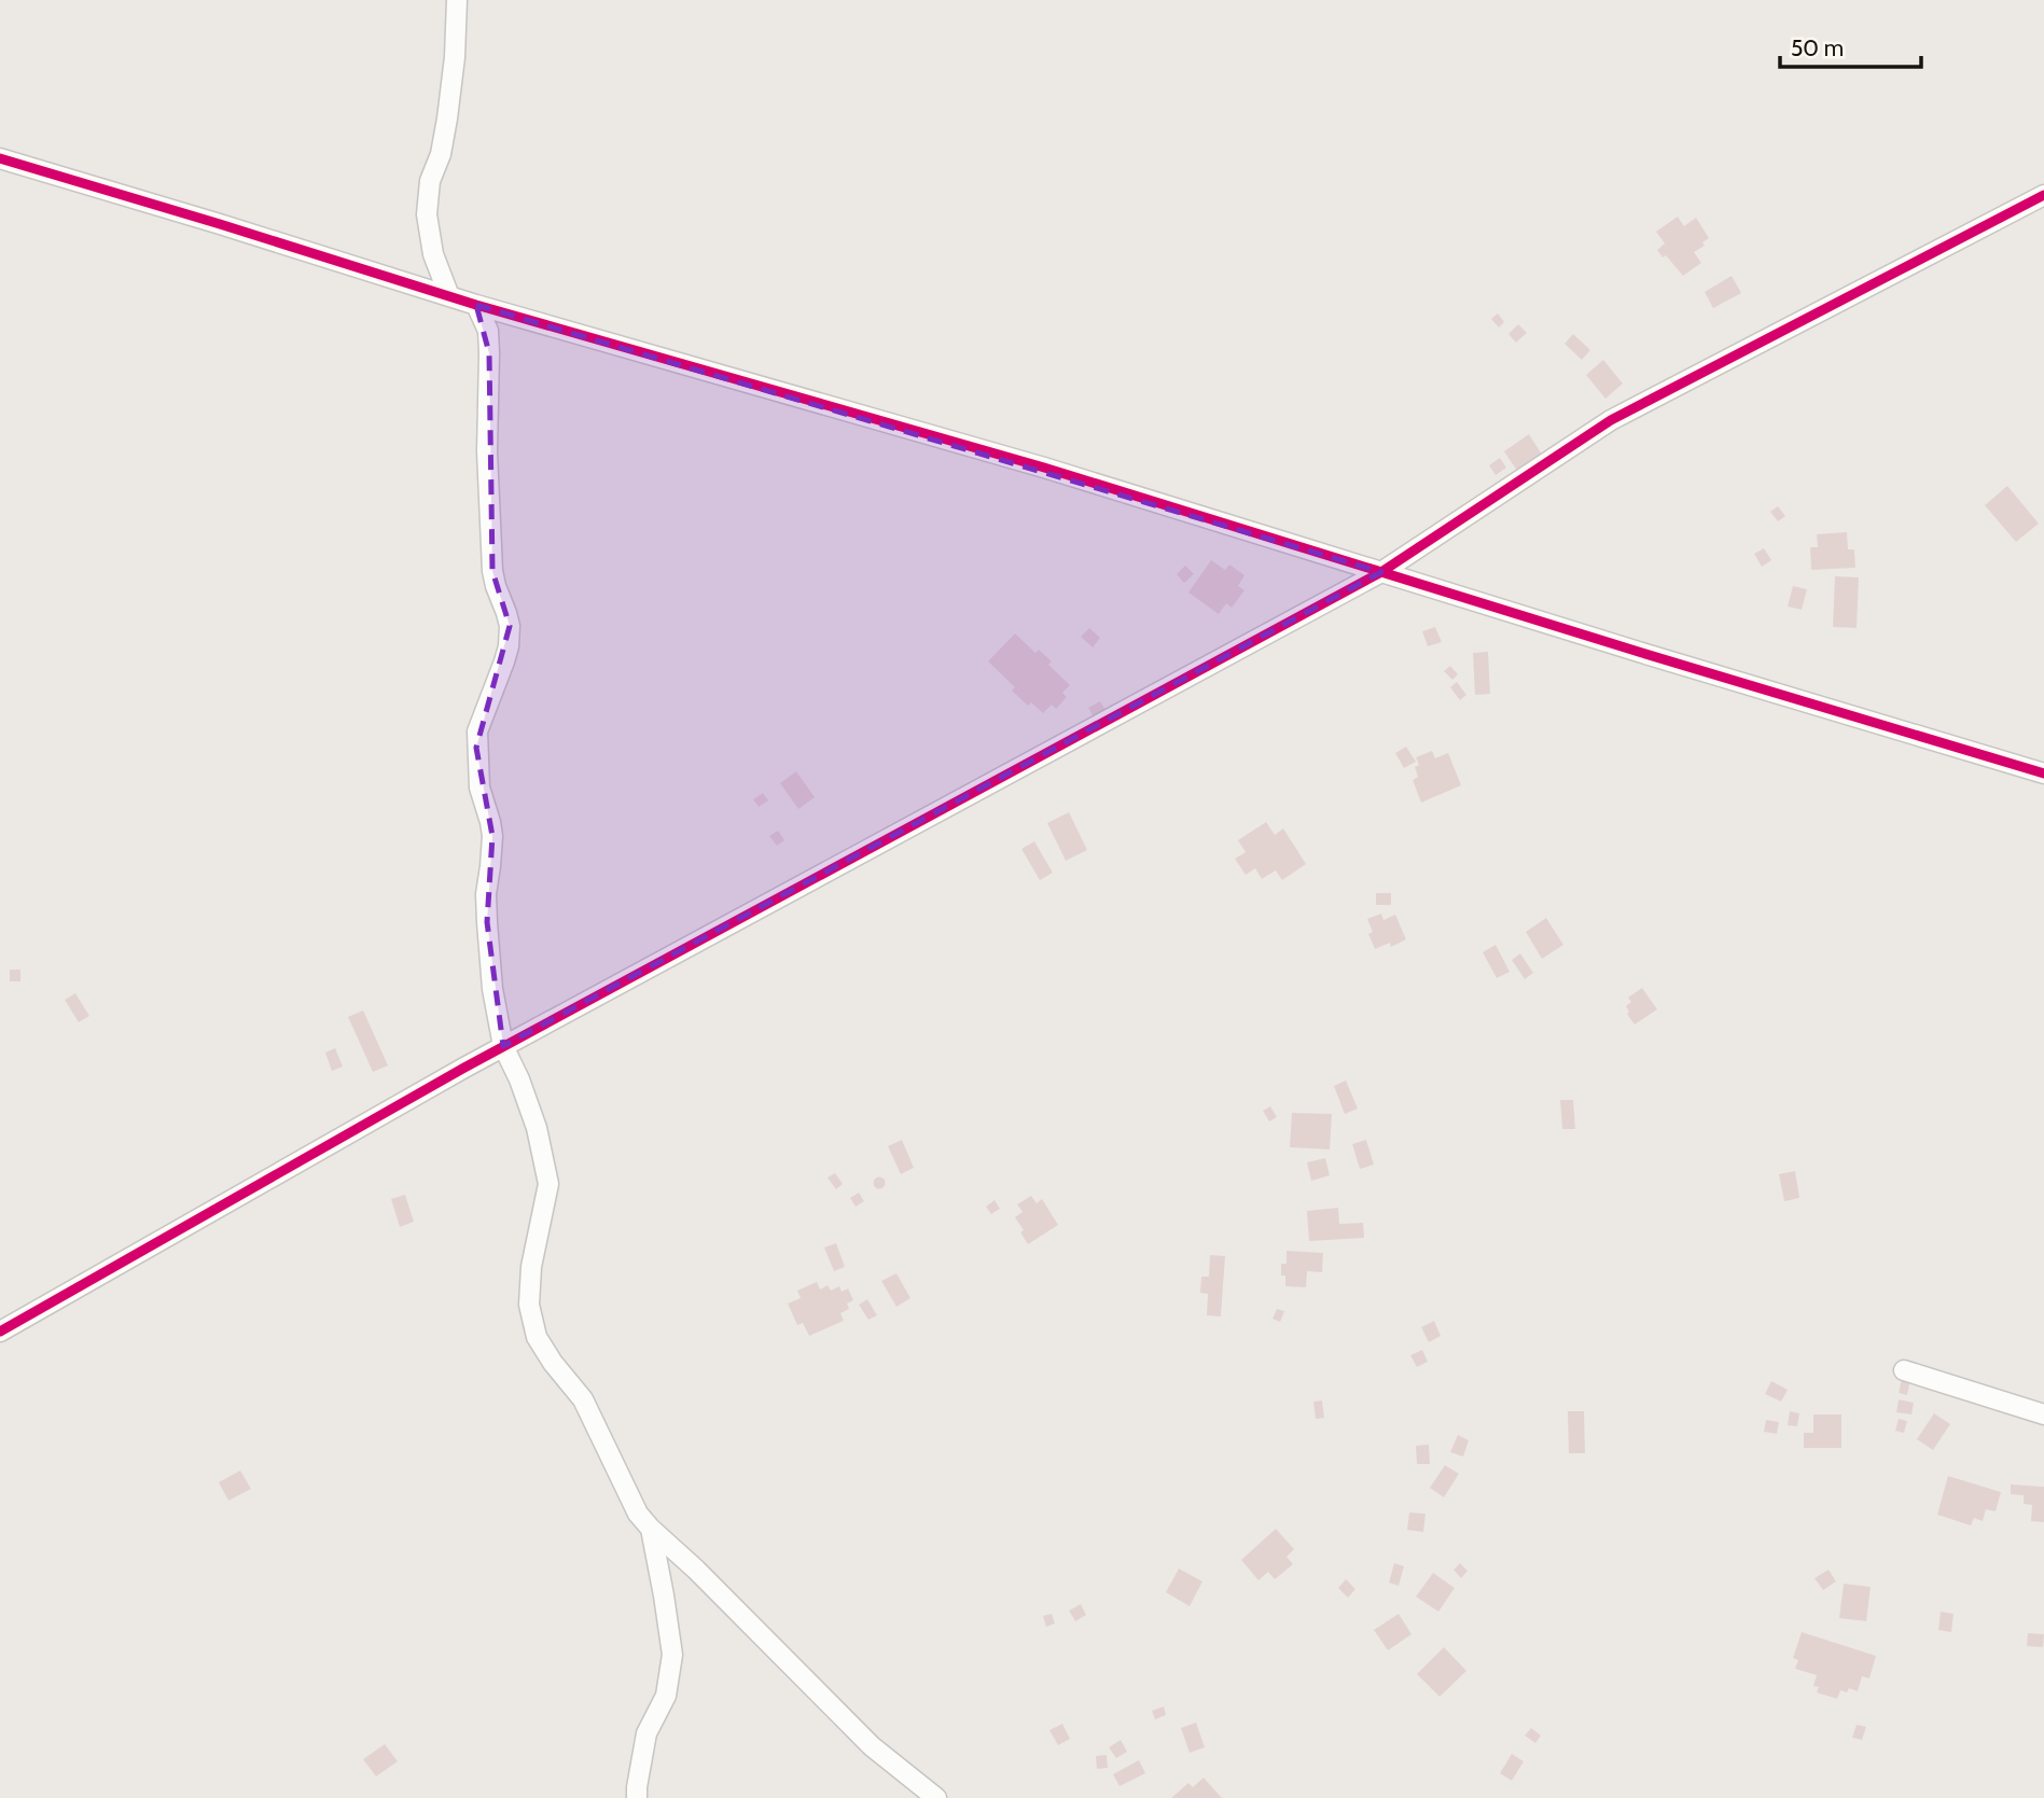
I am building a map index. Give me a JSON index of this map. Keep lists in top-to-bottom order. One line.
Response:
{"scale_bar":"50 m"}
